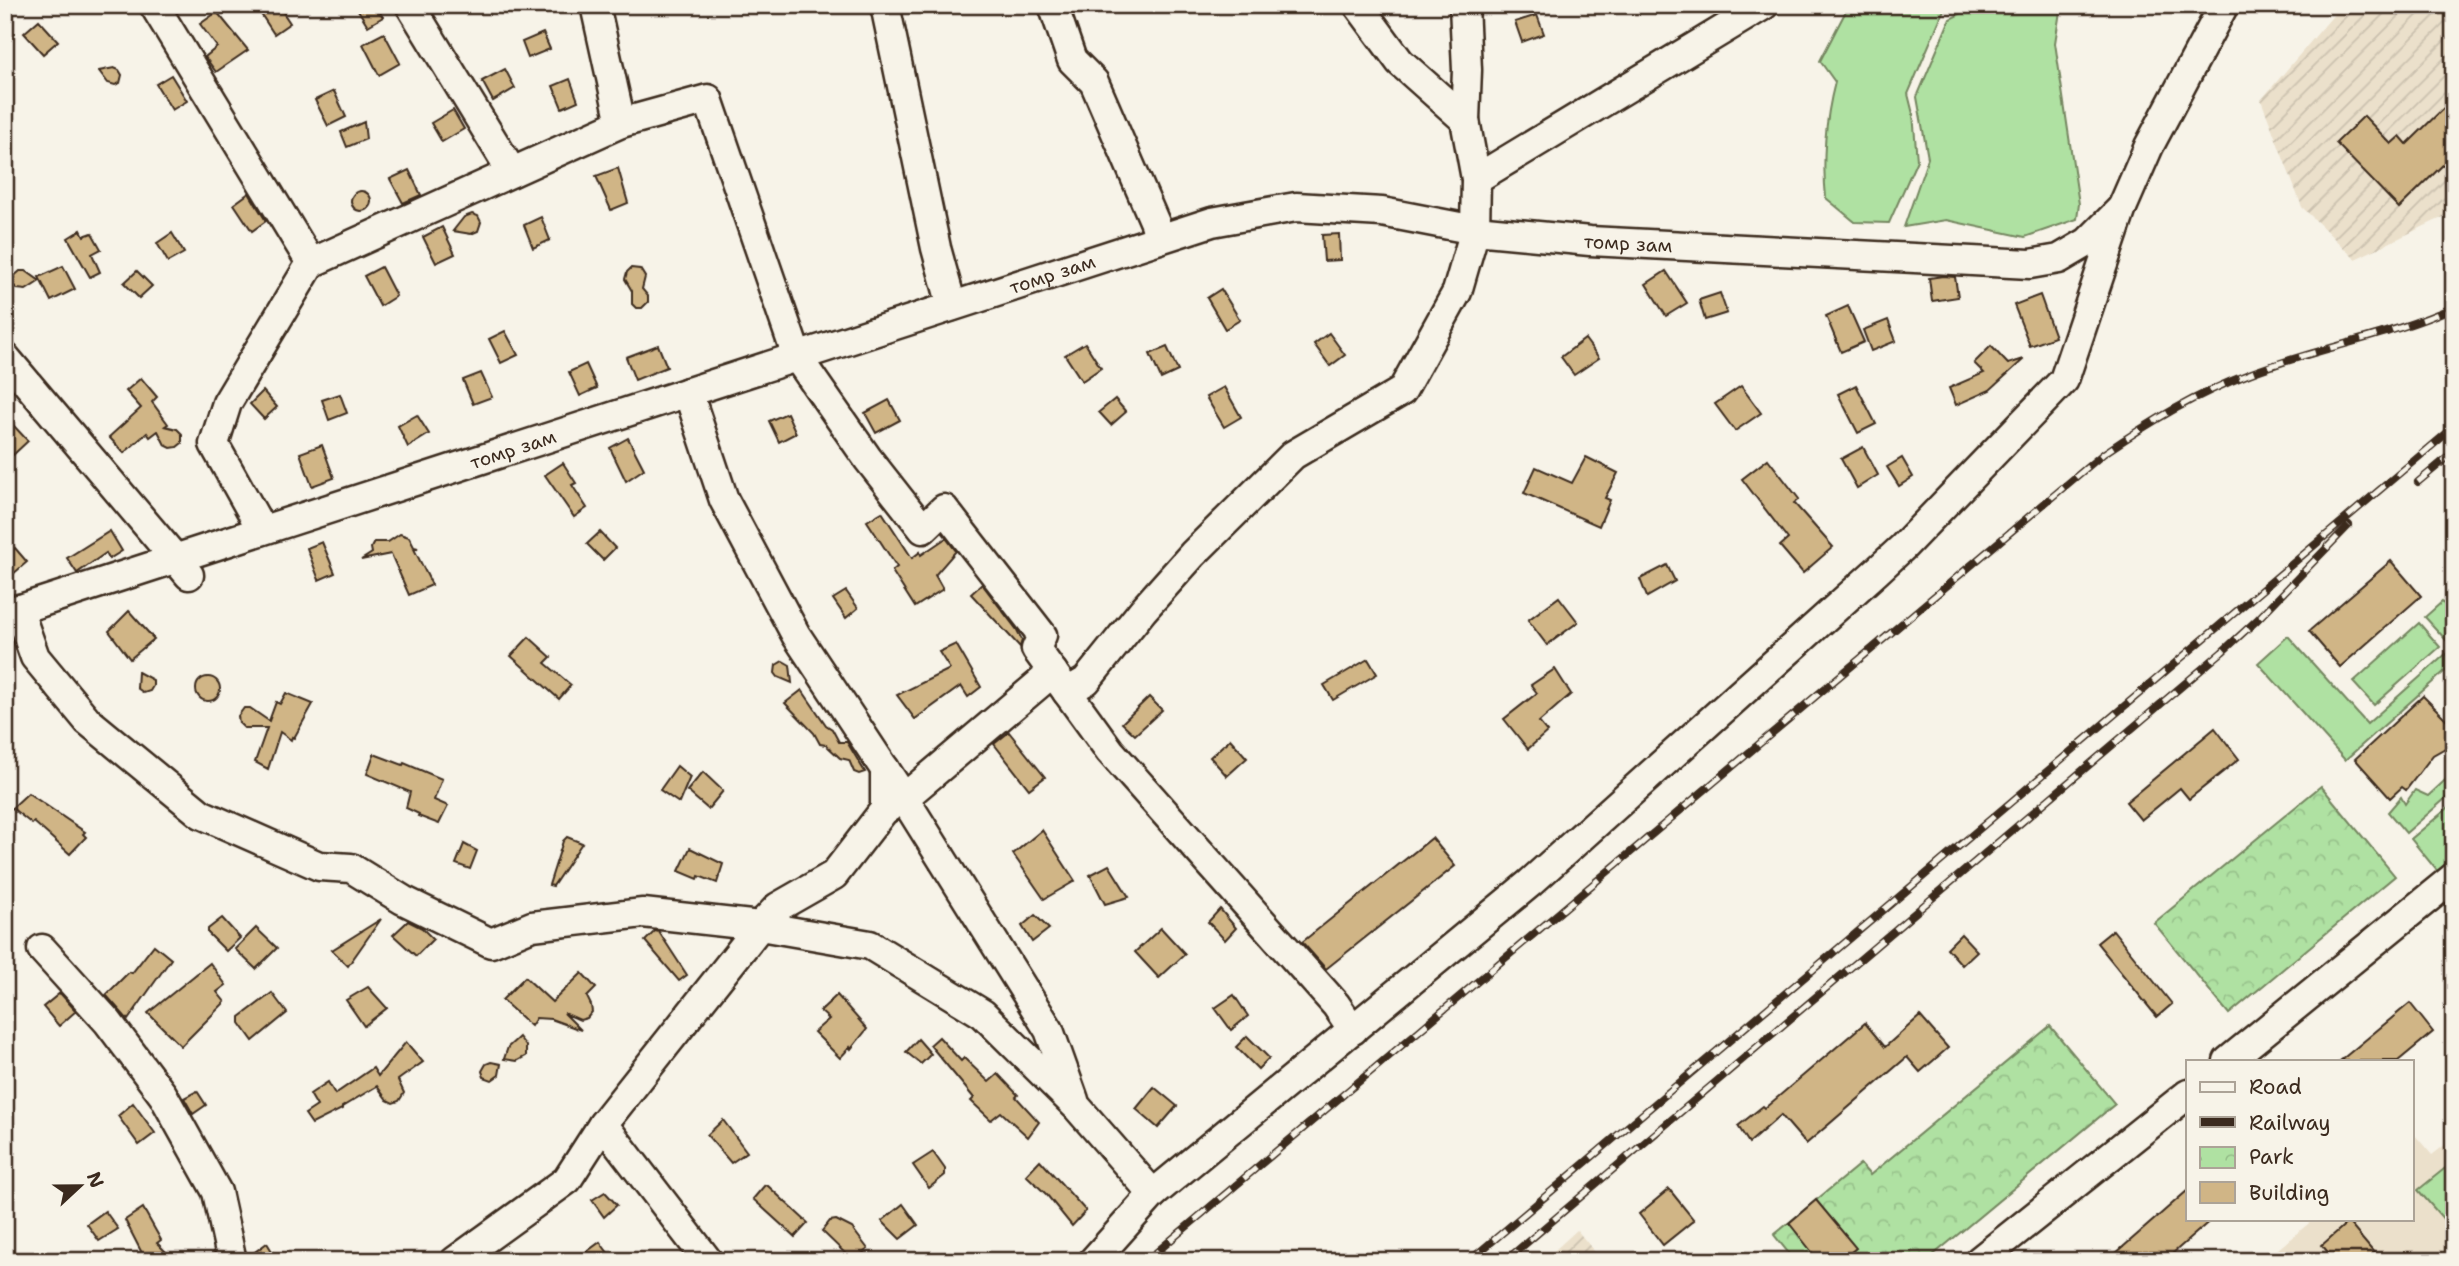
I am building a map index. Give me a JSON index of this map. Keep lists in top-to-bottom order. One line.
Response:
{"streets":{"street":["томр зам"]},"legend":["Road","Railway","Park","Building"],"north":"right"}
